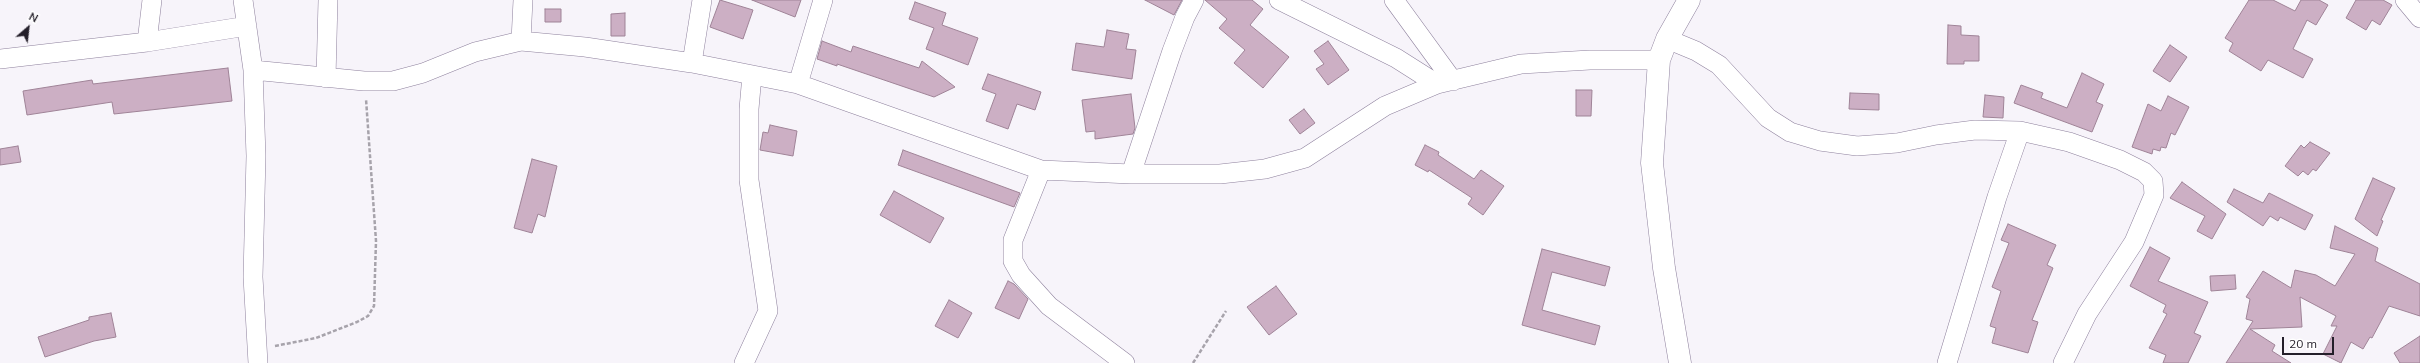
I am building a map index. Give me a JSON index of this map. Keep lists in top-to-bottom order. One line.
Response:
{"scale_bar":"20 m","north":"top right"}
